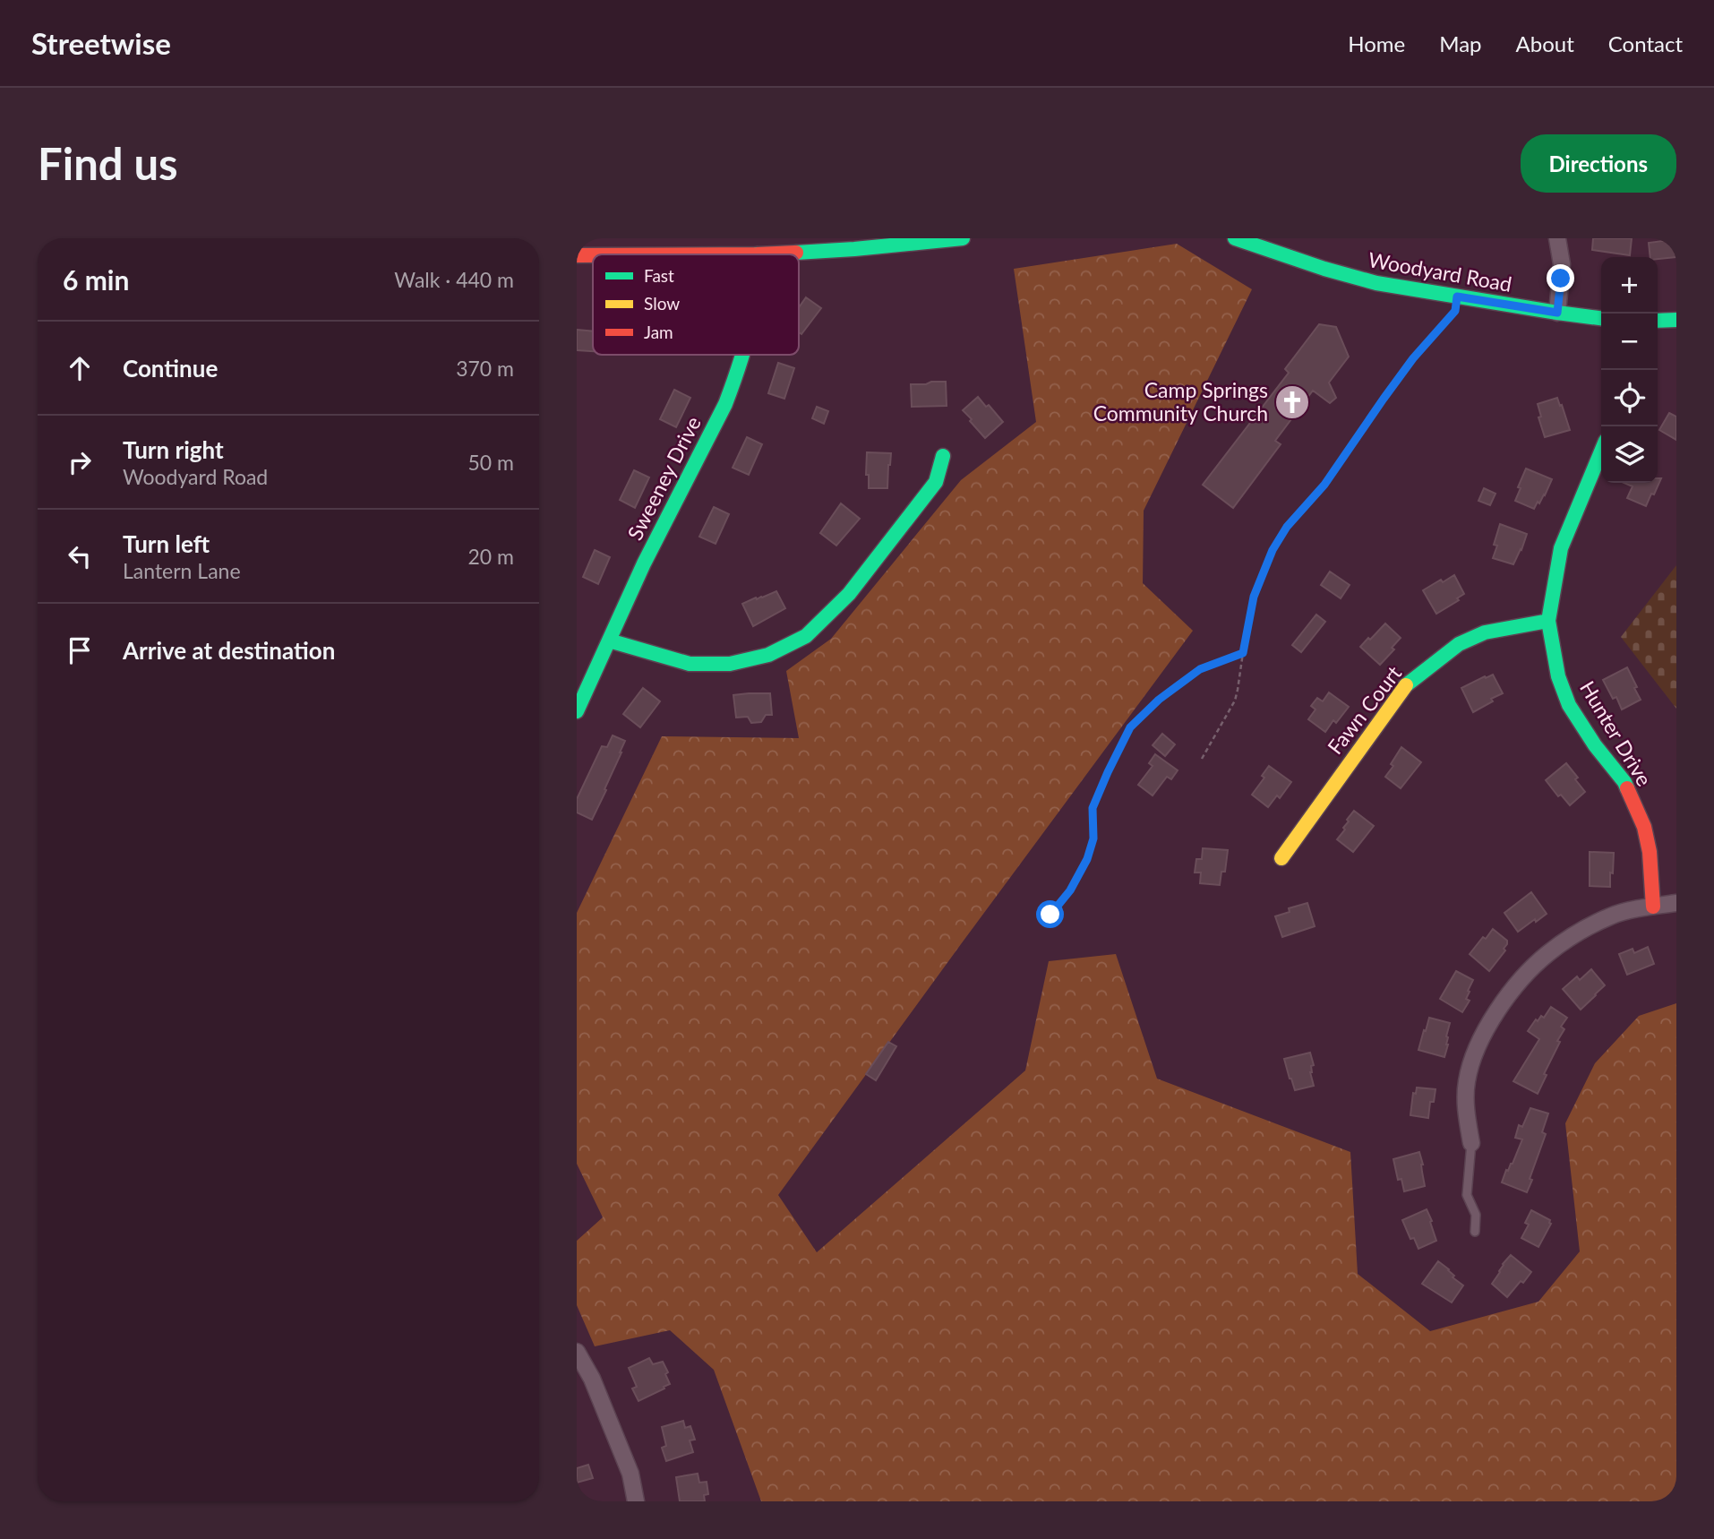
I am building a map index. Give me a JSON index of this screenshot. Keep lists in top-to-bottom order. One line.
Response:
{"streets":{"street":["Woodyard Road","Sweeney Drive","Fawn Court","Hunter Drive"]},"crossings":[["Fawn Court","Hunter Drive"]],"places":{"church":["Camp Springs Community Church"]},"legend":["Fast","Slow","Jam"],"page":{"header":"Streetwise","nav":["Home","Map","About","Contact"],"buttons":"Directions","title":"Find us","heading":["6 min","Walk · 440 m"],"map_buttons":["+","−"],"list":[["Continue","370 m"],["Turn right","Woodyard Road","50 m"],["Turn left","Lantern Lane","20 m"],"Arrive at destination"]}}
